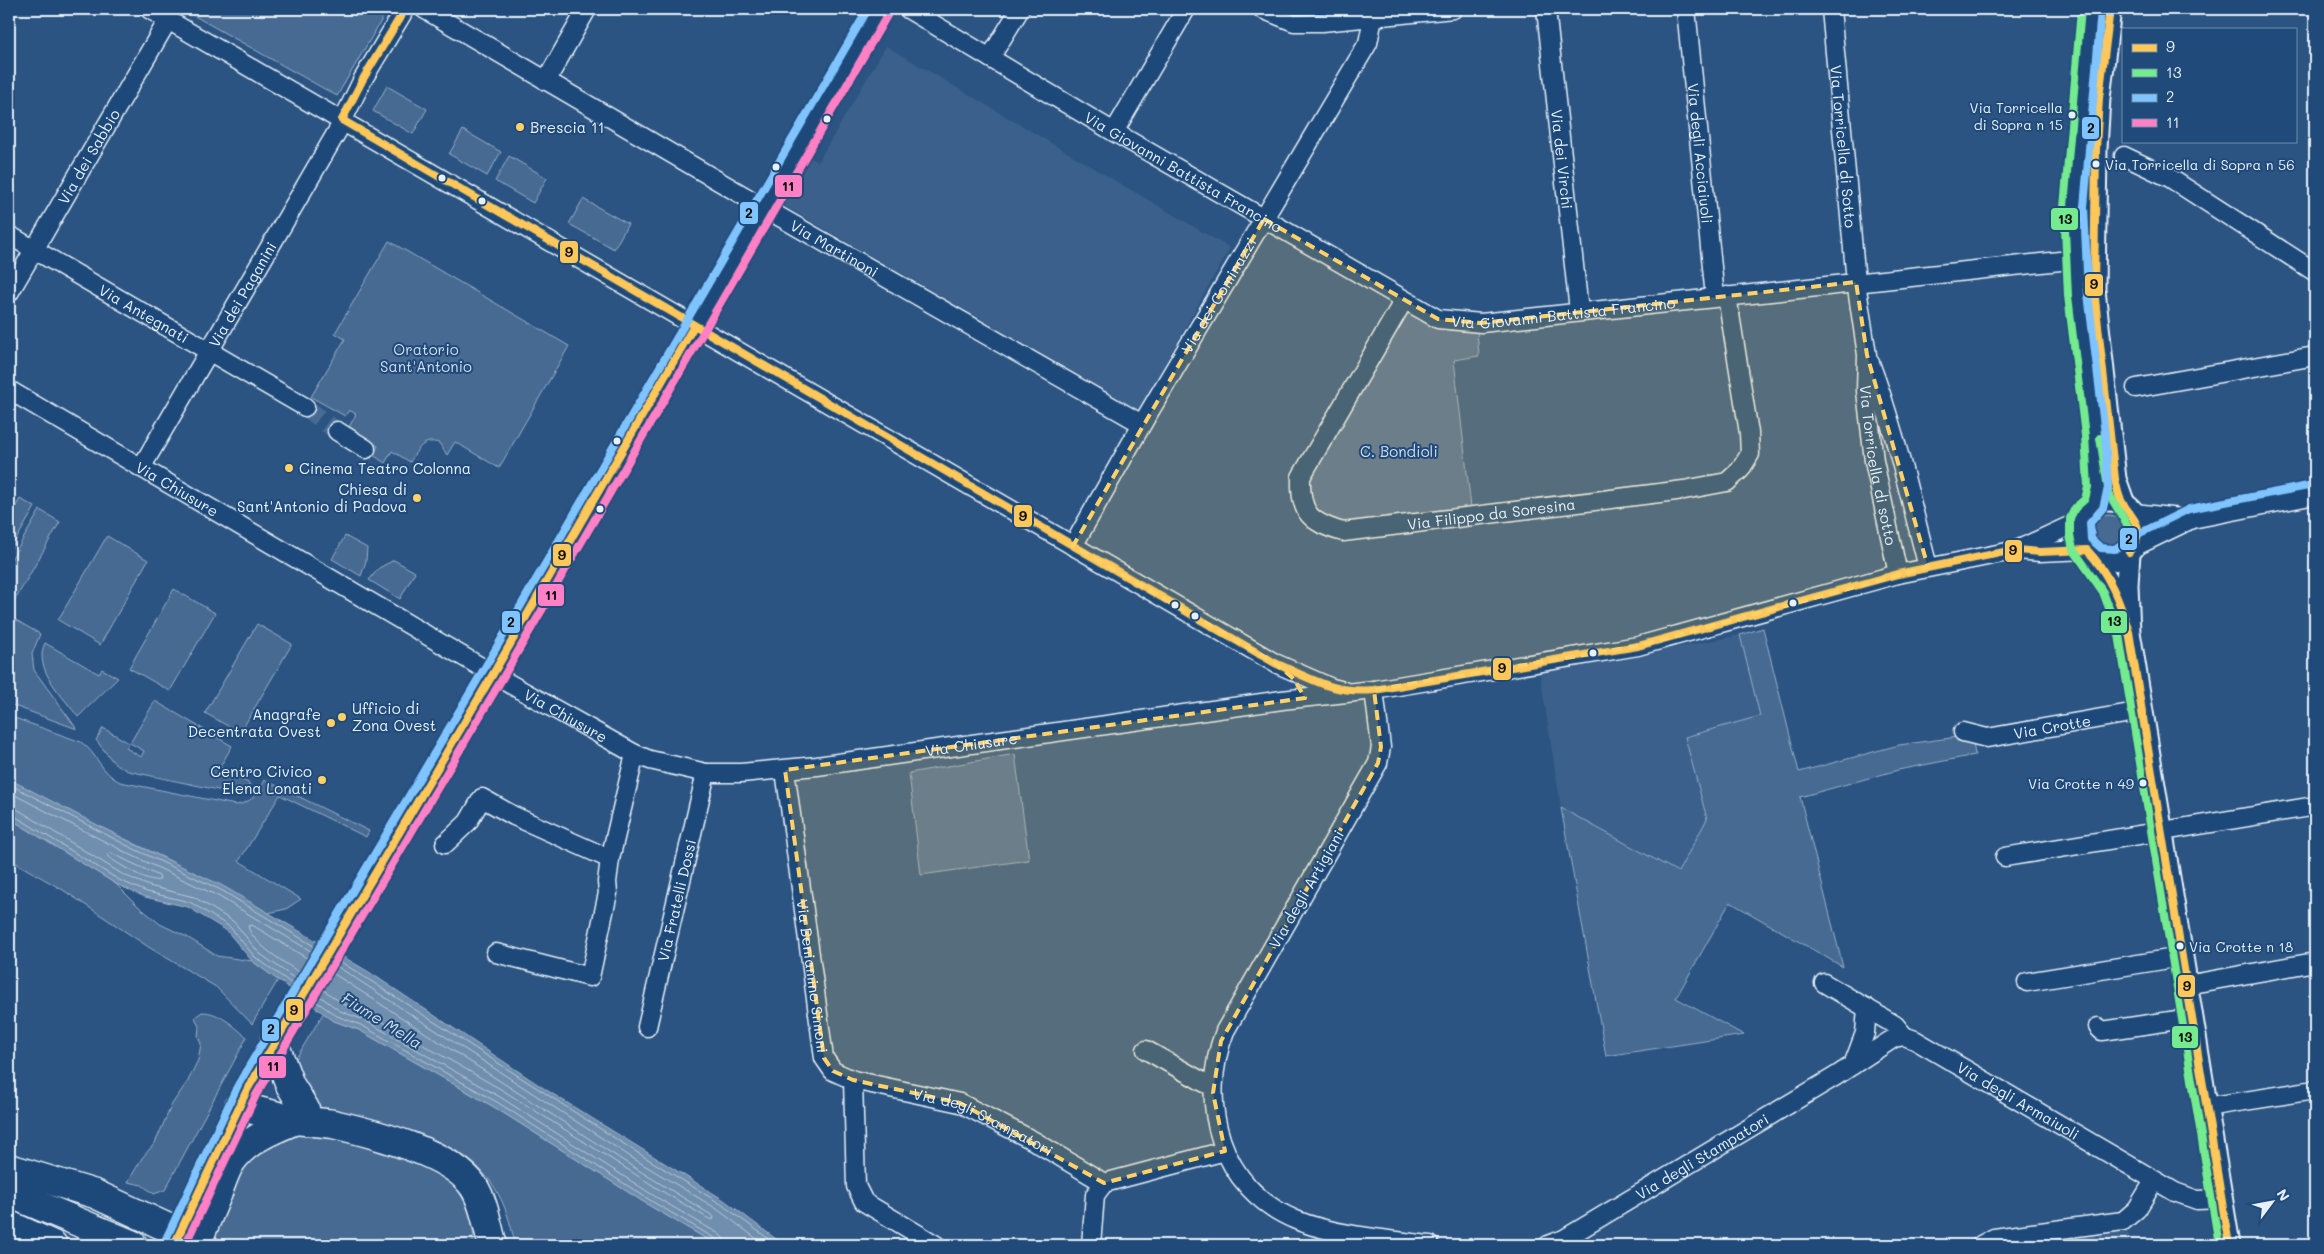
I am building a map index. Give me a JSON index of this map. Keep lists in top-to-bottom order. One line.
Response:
{"streets":{"street":["Via Torricella di Sotto","Via degli Acciaiuoli","Via dei Sabbio","Via dei Virchi","Via Giovanni Battista Francino","Via Martinoni","Via dei Paganini","Via dei Cominazzi","Via Antegnati","Via Torricella di sotto","Via Chiusure","Via Filippo da Soresina","Via Crotte","Via degli Artigiani","Via Fratelli Dossi","Via Beniamino Simoni","Via degli Armaiuoli","Via degli Stampatori"]},"crossings":[["Via Torricella di Sotto","Via Giovanni Battista Francino"],["Via Torricella di Sotto","Via Torricella di sotto"],["Via degli Acciaiuoli","Via Giovanni Battista Francino"],["Via degli Acciaiuoli","Via Filippo da Soresina"],["Via dei Sabbio","Via Antegnati"],["Via dei Virchi","Via Giovanni Battista Francino"],["Via Giovanni Battista Francino","Via dei Cominazzi"],["Via Giovanni Battista Francino","Via Torricella di sotto"],["Via Giovanni Battista Francino","Via Filippo da Soresina"],["Via Martinoni","Via dei Cominazzi"],["Via dei Paganini","Via Antegnati"],["Via dei Paganini","Via Chiusure"],["Via Torricella di sotto","Via Chiusure"],["Via Chiusure","Via degli Artigiani"],["Via Chiusure","Via Fratelli Dossi"],["Via Chiusure","Via Beniamino Simoni"],["Via Beniamino Simoni","Via degli Stampatori"],["Via degli Armaiuoli","Via degli Stampatori"]],"water":["Fiume Mella"],"parks":["Oratorio Sant'Antonio","C. Bondioli"],"places":["Via Torricella di Sopra n 15","Brescia 11","Via Torricella di Sopra n 56","Cinema Teatro Colonna","Chiesa di Sant'Antonio di Padova","Ufficio di Zona Ovest","Anagrafe Decentrata Ovest","Centro Civico Elena Lonati","Via Crotte n 49","Via Crotte n 18"],"lines":["transit line 9","transit line 13","transit line 2","transit line 11"],"legend":["9","13","2","11"],"north":"top right"}
